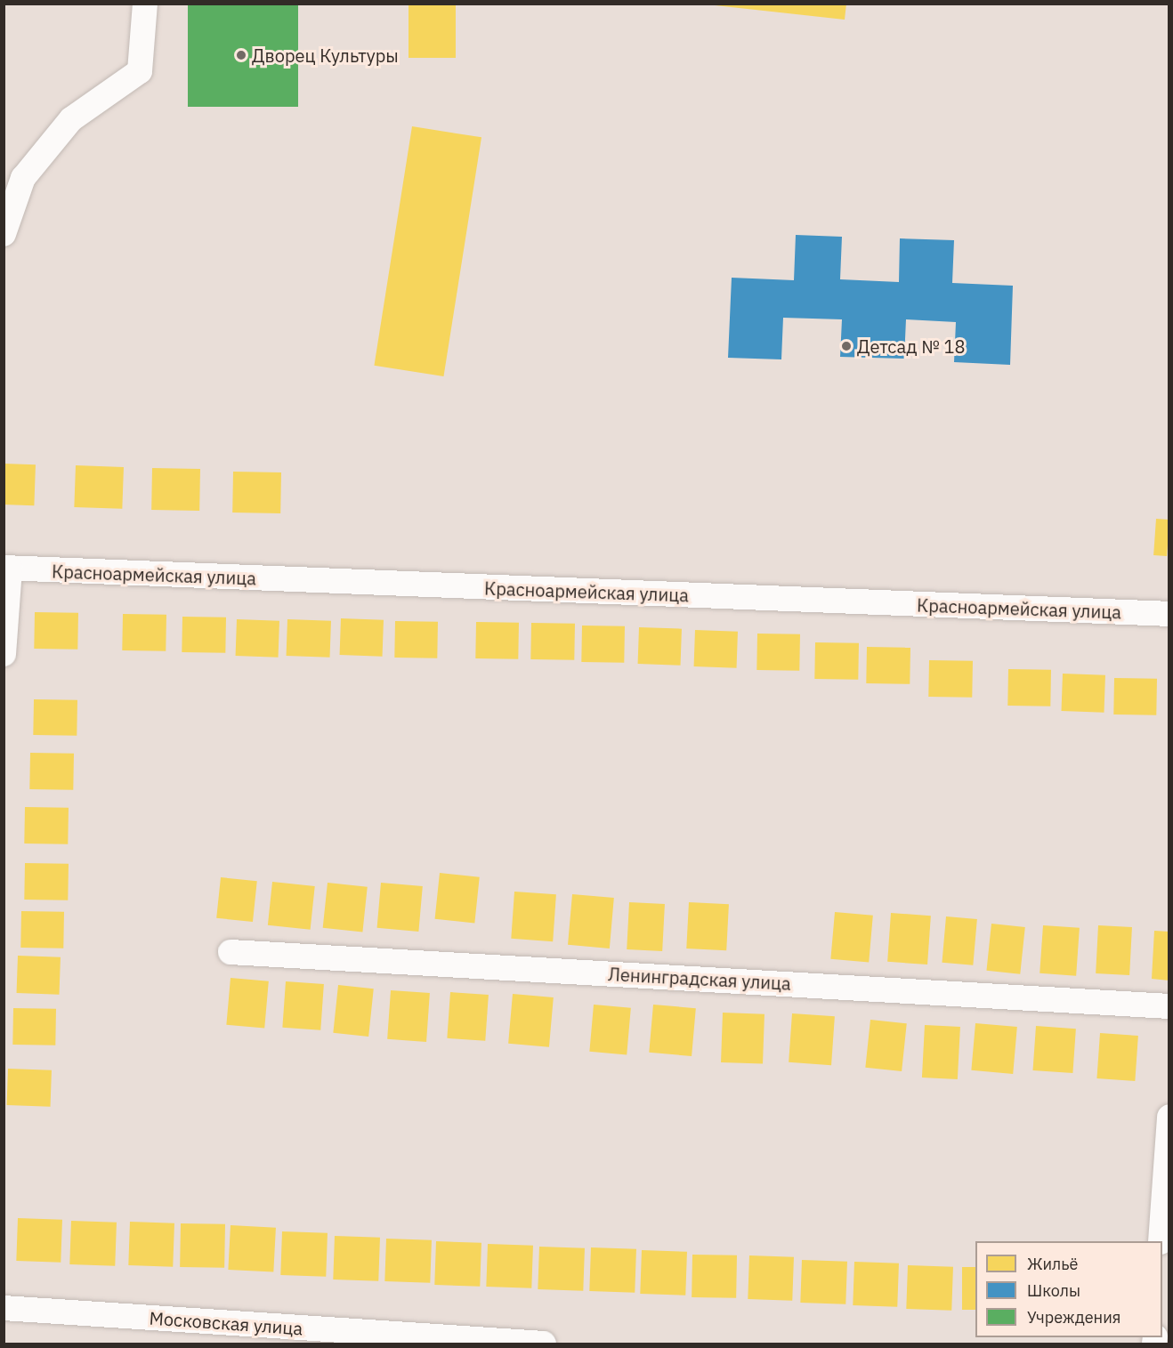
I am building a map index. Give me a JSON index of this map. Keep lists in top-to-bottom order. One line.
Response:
{"streets":{"street":["Красноармейская улица","Ленинградская улица","Московская улица"]},"places":["Дворец Культуры","Детсад № 18"],"legend":["Жильё","Школы","Учреждения"]}
